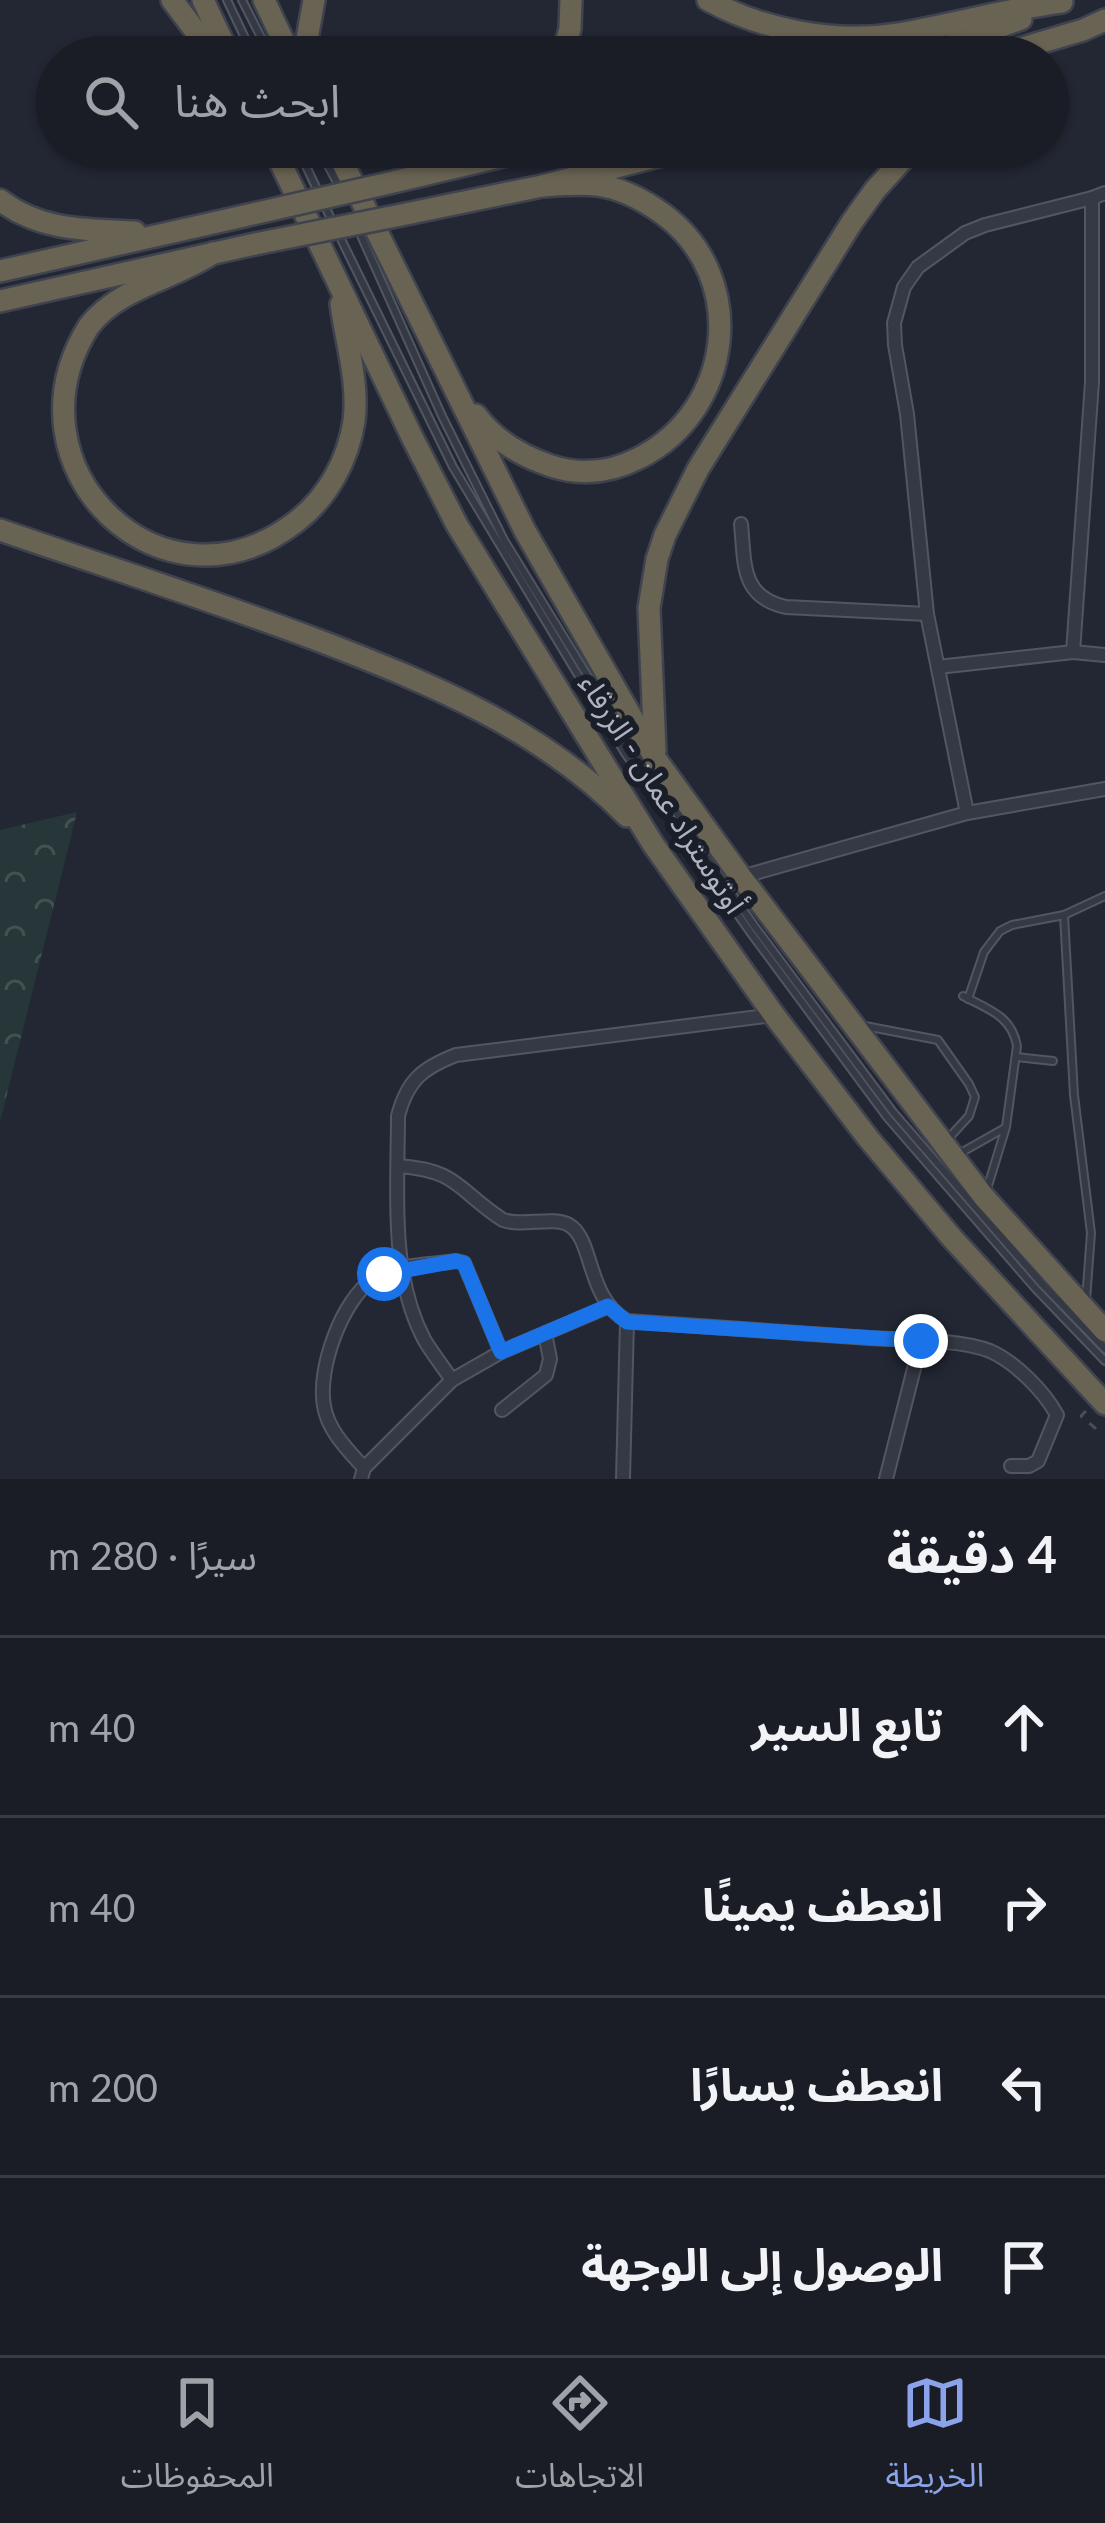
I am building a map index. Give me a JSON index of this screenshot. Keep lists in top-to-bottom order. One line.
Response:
{"streets":{"highway":["أوتوستراد عمان - الزرقاء"]},"page":{"search":"ابحث هنا","heading":["4 دقيقة","سيرًا · 280 m"],"list":[["تابع السير","40 m"],["انعطف يمينًا","40 m"],["انعطف يسارًا","200 m"],"الوصول إلى الوجهة"],"nav":["الخريطة","الاتجاهات","المحفوظات"]}}
